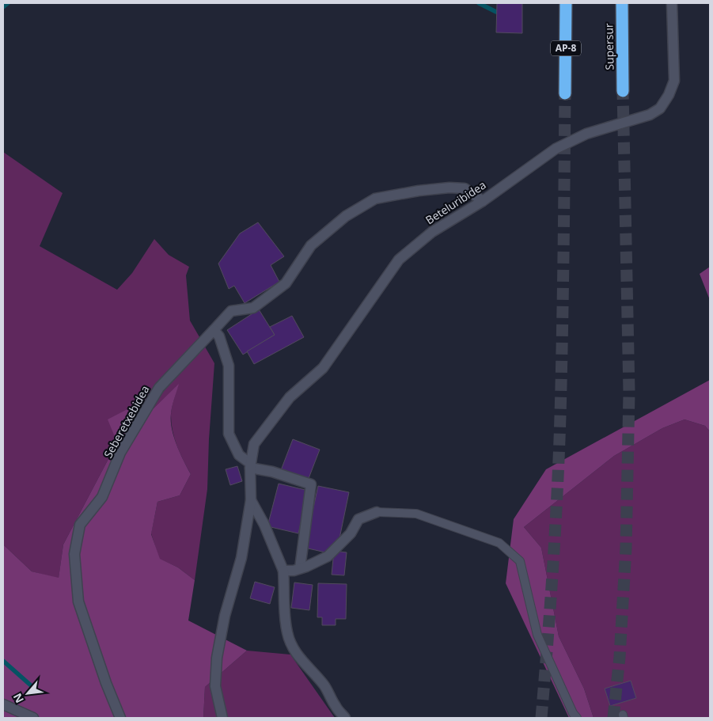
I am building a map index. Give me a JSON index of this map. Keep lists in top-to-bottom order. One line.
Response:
{"streets":{"highway":["Supersur","AP-8"],"street":["Beteluribidea","Seberetxebidea"]},"crossings":[["Beteluribidea","Seberetxebidea"]],"north":"bottom left"}
